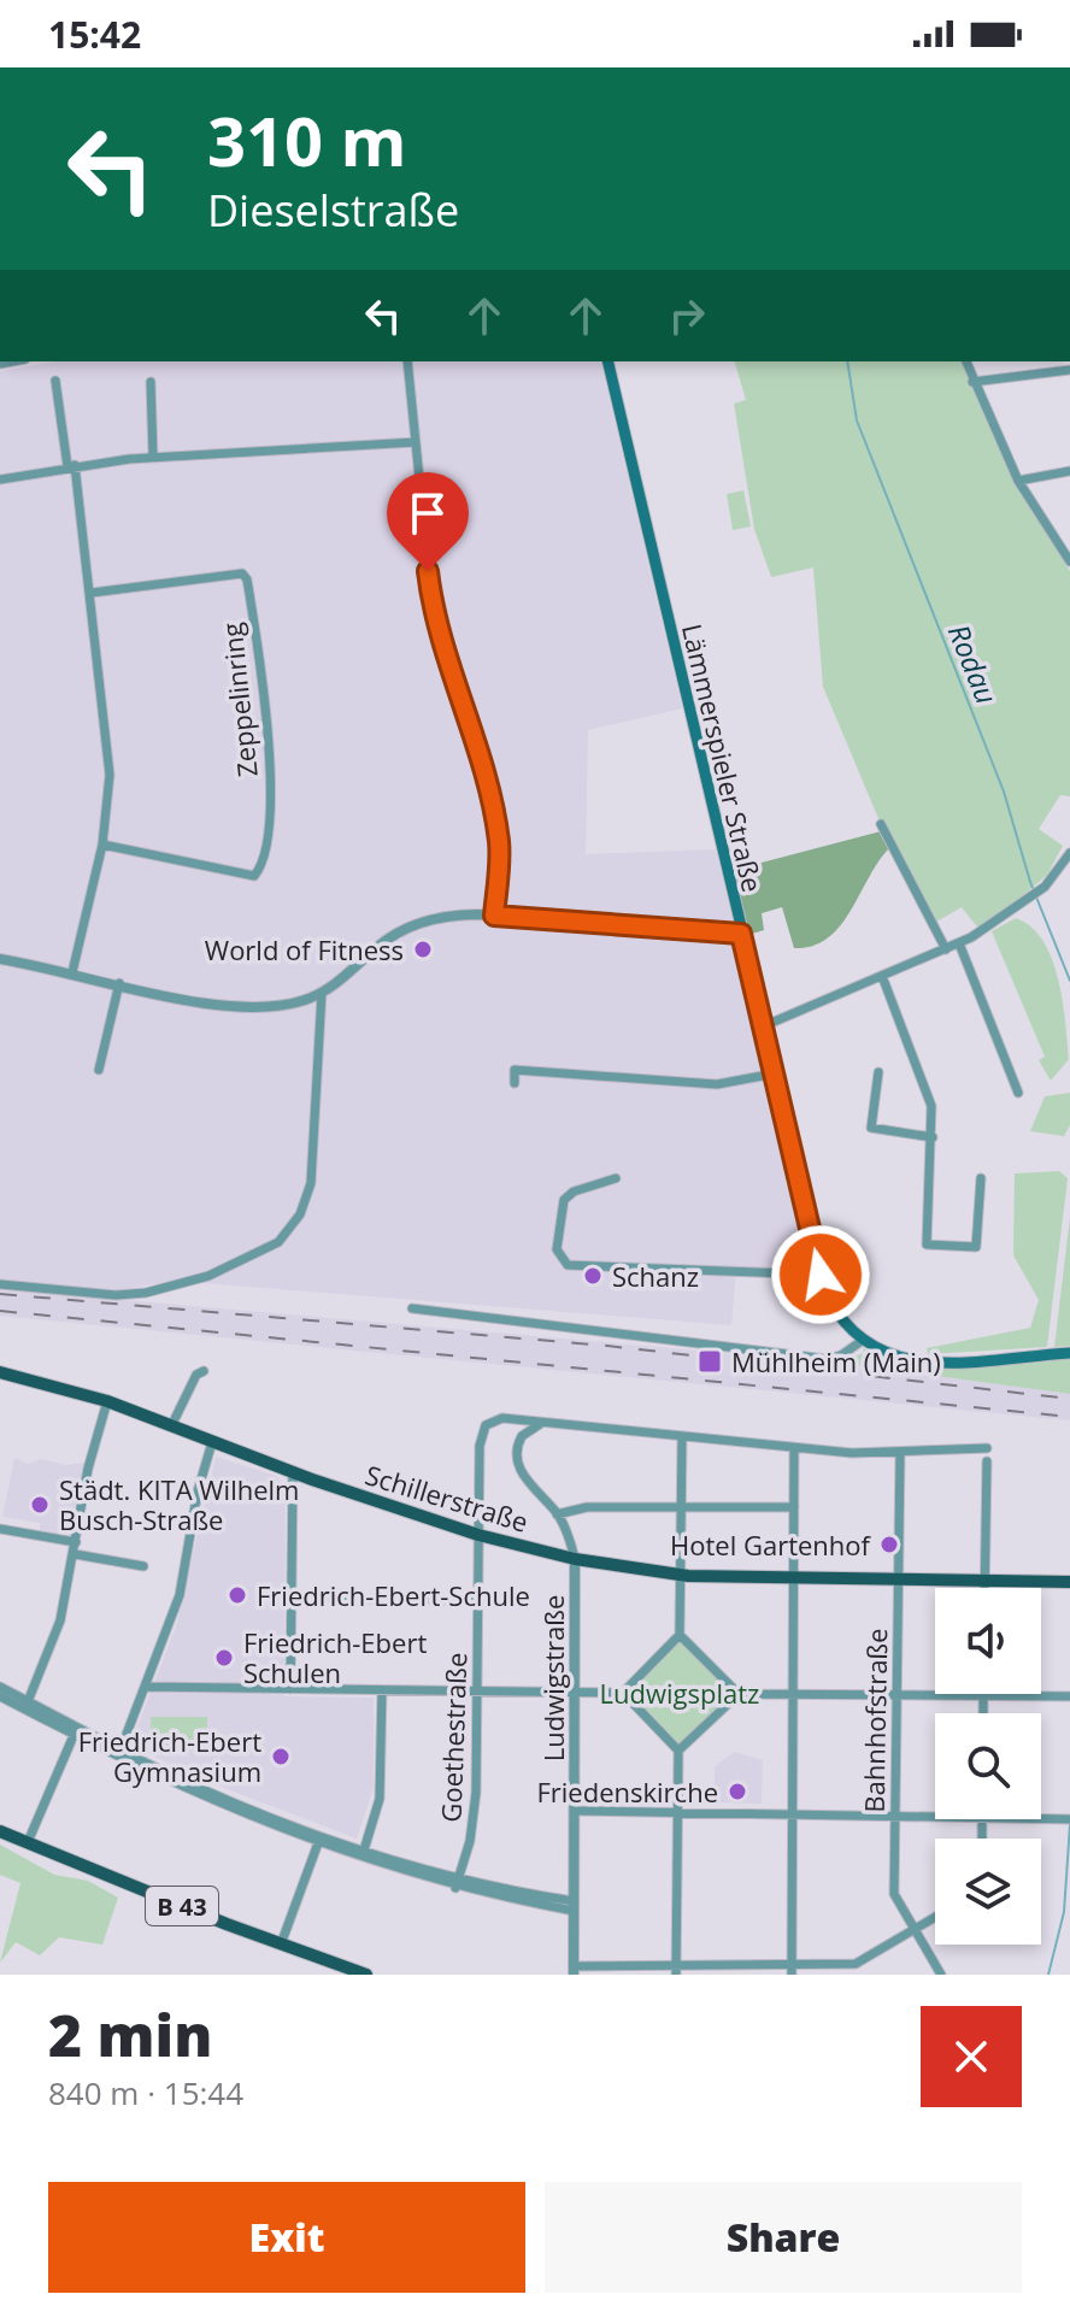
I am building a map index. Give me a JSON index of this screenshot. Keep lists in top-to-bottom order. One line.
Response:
{"streets":{"main road":["Lämmerspieler Straße","Schillerstraße","B 43"],"street":["Zeppelinring","Ludwigstraße","Bahnhofstraße","Goethestraße"]},"crossings":[["Schillerstraße","Ludwigstraße"],["Schillerstraße","Bahnhofstraße"],["Schillerstraße","Goethestraße"],["Ludwigstraße","Goethestraße"]],"water":["Rodau"],"parks":["Ludwigsplatz"],"places":{"other":["World of Fitness","Schanz","Städt. KITA Wilhelm Busch-Straße","Hotel Gartenhof","Friedrich-Ebert-Schule","Friedrich-Ebert Schulen","Friedrich-Ebert Gymnasium","Friedenskirche"],"transit":["Mühlheim (Main)"]},"page":{"status":"15:42","turn":["310 m","Dieselstraße"],"heading":["2 min","840 m · 15:44"],"buttons":["Exit","Share"]}}
